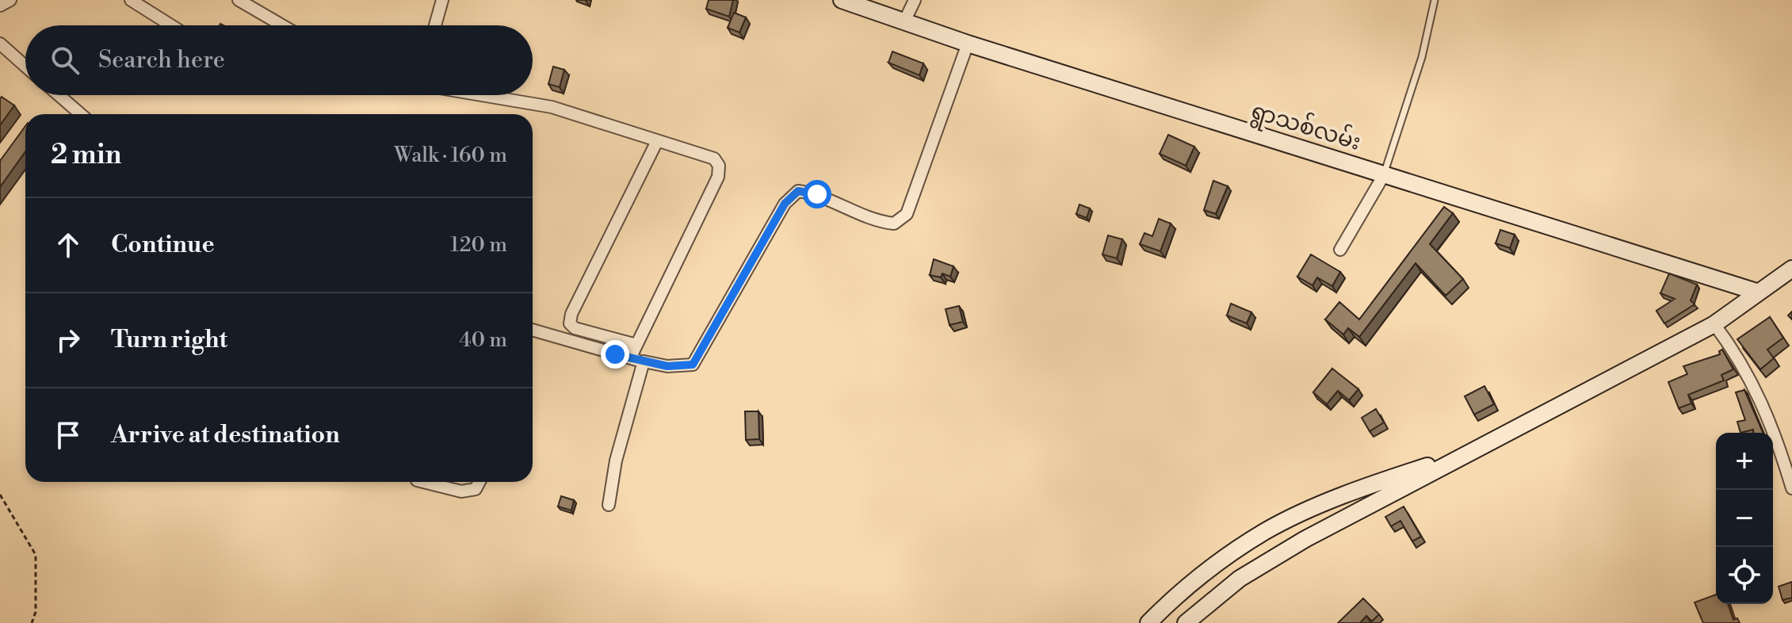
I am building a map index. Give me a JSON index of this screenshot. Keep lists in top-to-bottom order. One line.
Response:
{"streets":{"main road":["ရွာသစ်လမ်း"]},"page":{"search":"Search here","heading":["2 min","Walk · 160 m"],"list":[["Continue","120 m"],["Turn right","40 m"],"Arrive at destination"],"map_buttons":["+","−"]}}
